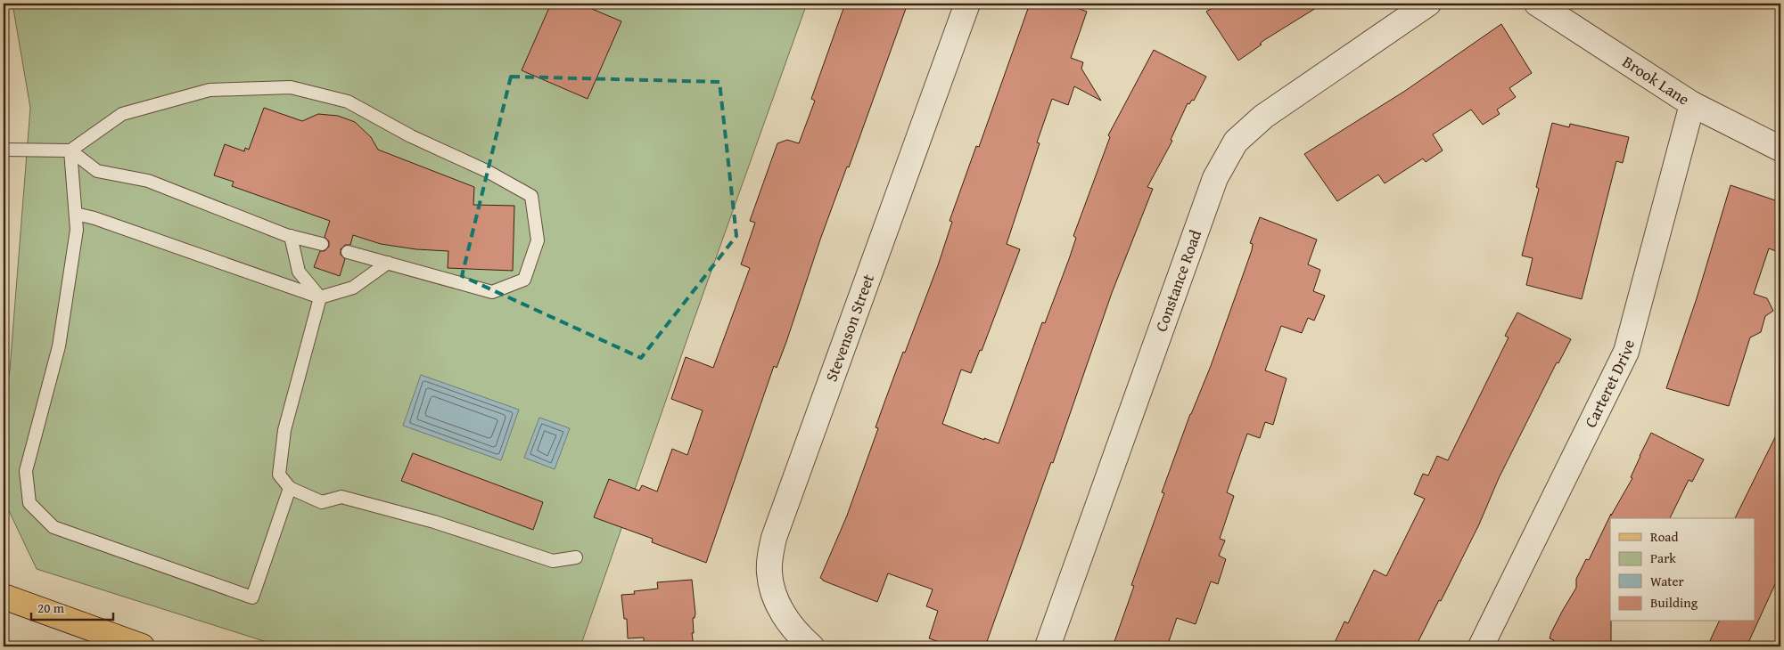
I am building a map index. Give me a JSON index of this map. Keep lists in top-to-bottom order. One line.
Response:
{"streets":{"street":["Brook Lane","Constance Road","Stevenson Street","Carteret Drive"]},"crossings":[["Brook Lane","Carteret Drive"]],"legend":["Road","Park","Water","Building"],"scale_bar":"20 m"}
